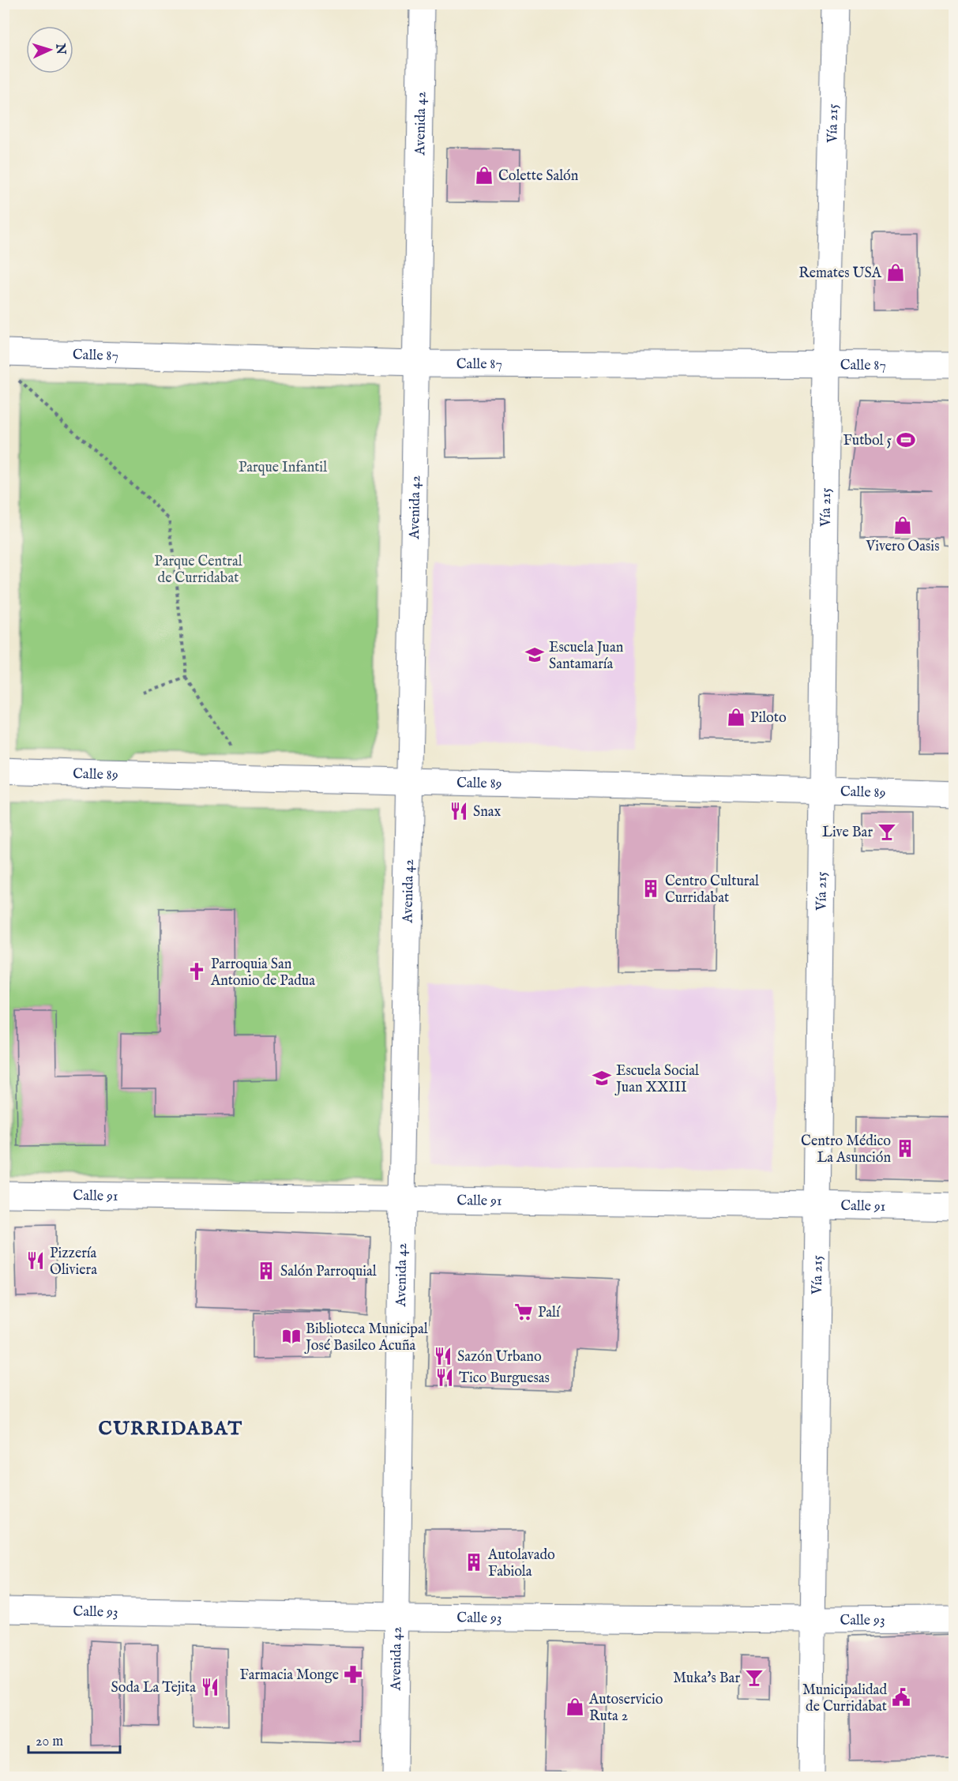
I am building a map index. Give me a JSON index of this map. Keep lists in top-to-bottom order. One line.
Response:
{"streets":{"street":["Avenida 42","Vía 215","Calle 87","Calle 89","Calle 91","Calle 93"]},"crossings":[["Avenida 42","Calle 87"],["Avenida 42","Calle 89"],["Avenida 42","Calle 91"],["Avenida 42","Calle 93"],["Vía 215","Calle 87"],["Vía 215","Calle 89"],["Vía 215","Calle 91"],["Vía 215","Calle 93"]],"districts":["CURRIDABAT"],"parks":["Parque Infantil","Parque Central de Curridabat"],"places":{"shop":["Colette Salón","Remates USA","Vivero Oasis","Piloto","Autoservicio Ruta 2"],"sports":["Futbol 5"],"school or university":["Escuela Juan Santamaría","Escuela Social Juan XXIII"],"restaurant":["Snax","Pizzería Oliviera","Sazón Urbano","Tico Burguesas","Soda La Tejita"],"bar":["Live Bar","Muka's Bar"],"building":["Centro Cultural Curridabat","Centro Médico La Asunción","Salón Parroquial","Autolavado Fabiola"],"church":["Parroquia San Antonio de Padua"],"supermarket":["Palí"],"library":["Biblioteca Municipal José Basileo Acuña"],"pharmacy":["Farmacia Monge"],"public building":["Municipalidad de Curridabat"]},"scale_bar":"20 m","north":"right"}
